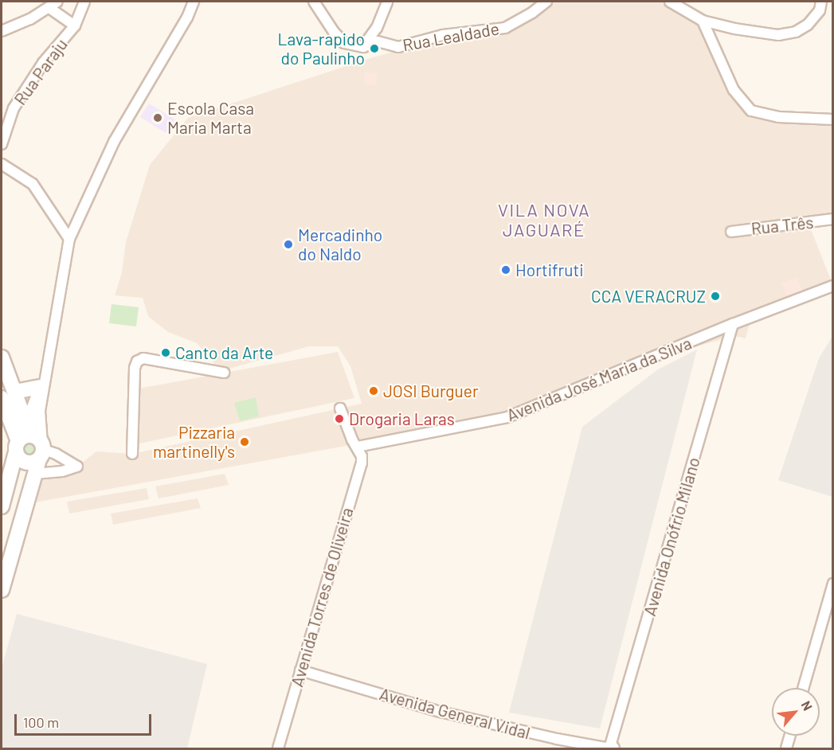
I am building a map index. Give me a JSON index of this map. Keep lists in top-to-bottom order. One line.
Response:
{"streets":{"street":["Rua Lealdade","Rua Paraju","Rua Três","Avenida José Maria da Silva","Avenida Onófrio Milano","Avenida Torres de Oliveira","Avenida General Vidal"]},"crossings":[["Avenida José Maria da Silva","Avenida Onófrio Milano"],["Avenida José Maria da Silva","Avenida Torres de Oliveira"],["Avenida Onófrio Milano","Avenida General Vidal"],["Avenida Torres de Oliveira","Avenida General Vidal"]],"districts":["VILA NOVA JAGUARÉ"],"places":["Lava-rapido do Paulinho","Escola Casa Maria Marta","Mercadinho do Naldo","Hortifruti","CCA VERACRUZ","Canto da Arte","JOSI Burguer","Drogaria Laras","Pizzaria martinelly's"],"scale_bar":"100 m","north":"top right"}
